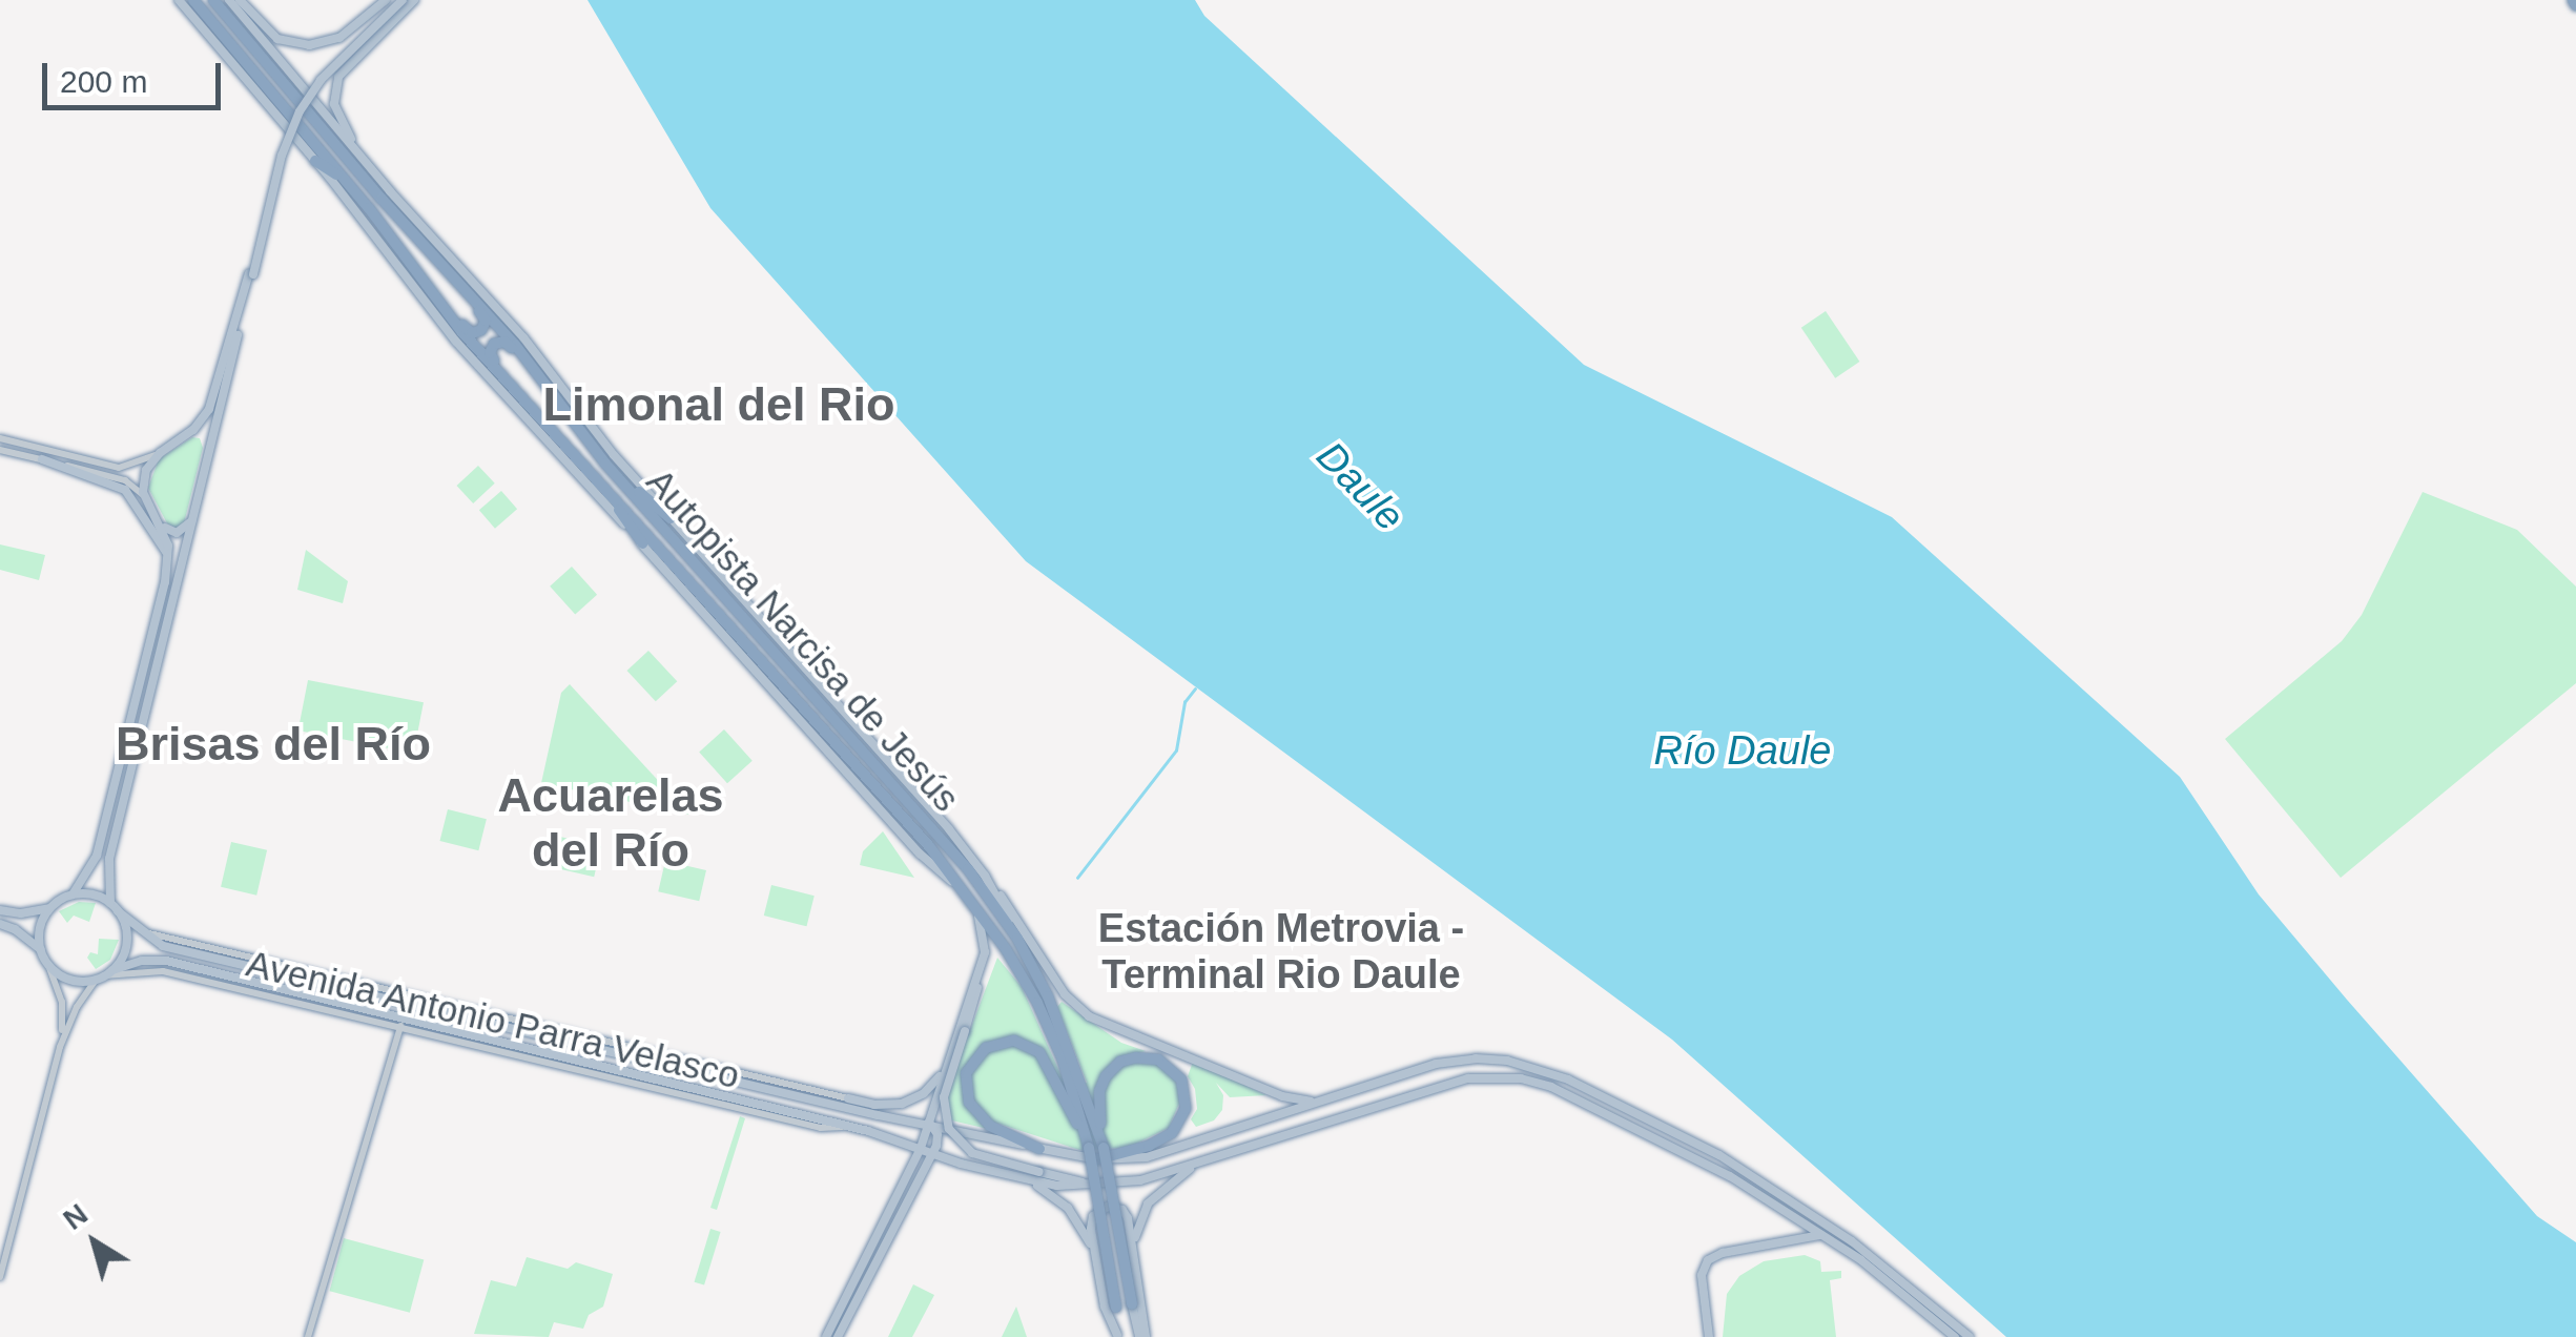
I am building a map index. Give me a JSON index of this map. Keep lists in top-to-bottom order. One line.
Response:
{"streets":{"highway":["Autopista Narcisa de Jesús"],"main road":["Avenida Antonio Parra Velasco"]},"crossings":[["Autopista Narcisa de Jesús","Avenida Antonio Parra Velasco"]],"districts":["Limonal del Rio","Brisas del Río","Acuarelas del Río","Estación Metrovia - Terminal Rio Daule"],"water":["Daule","Río Daule"],"scale_bar":"200 m","north":"top left"}
